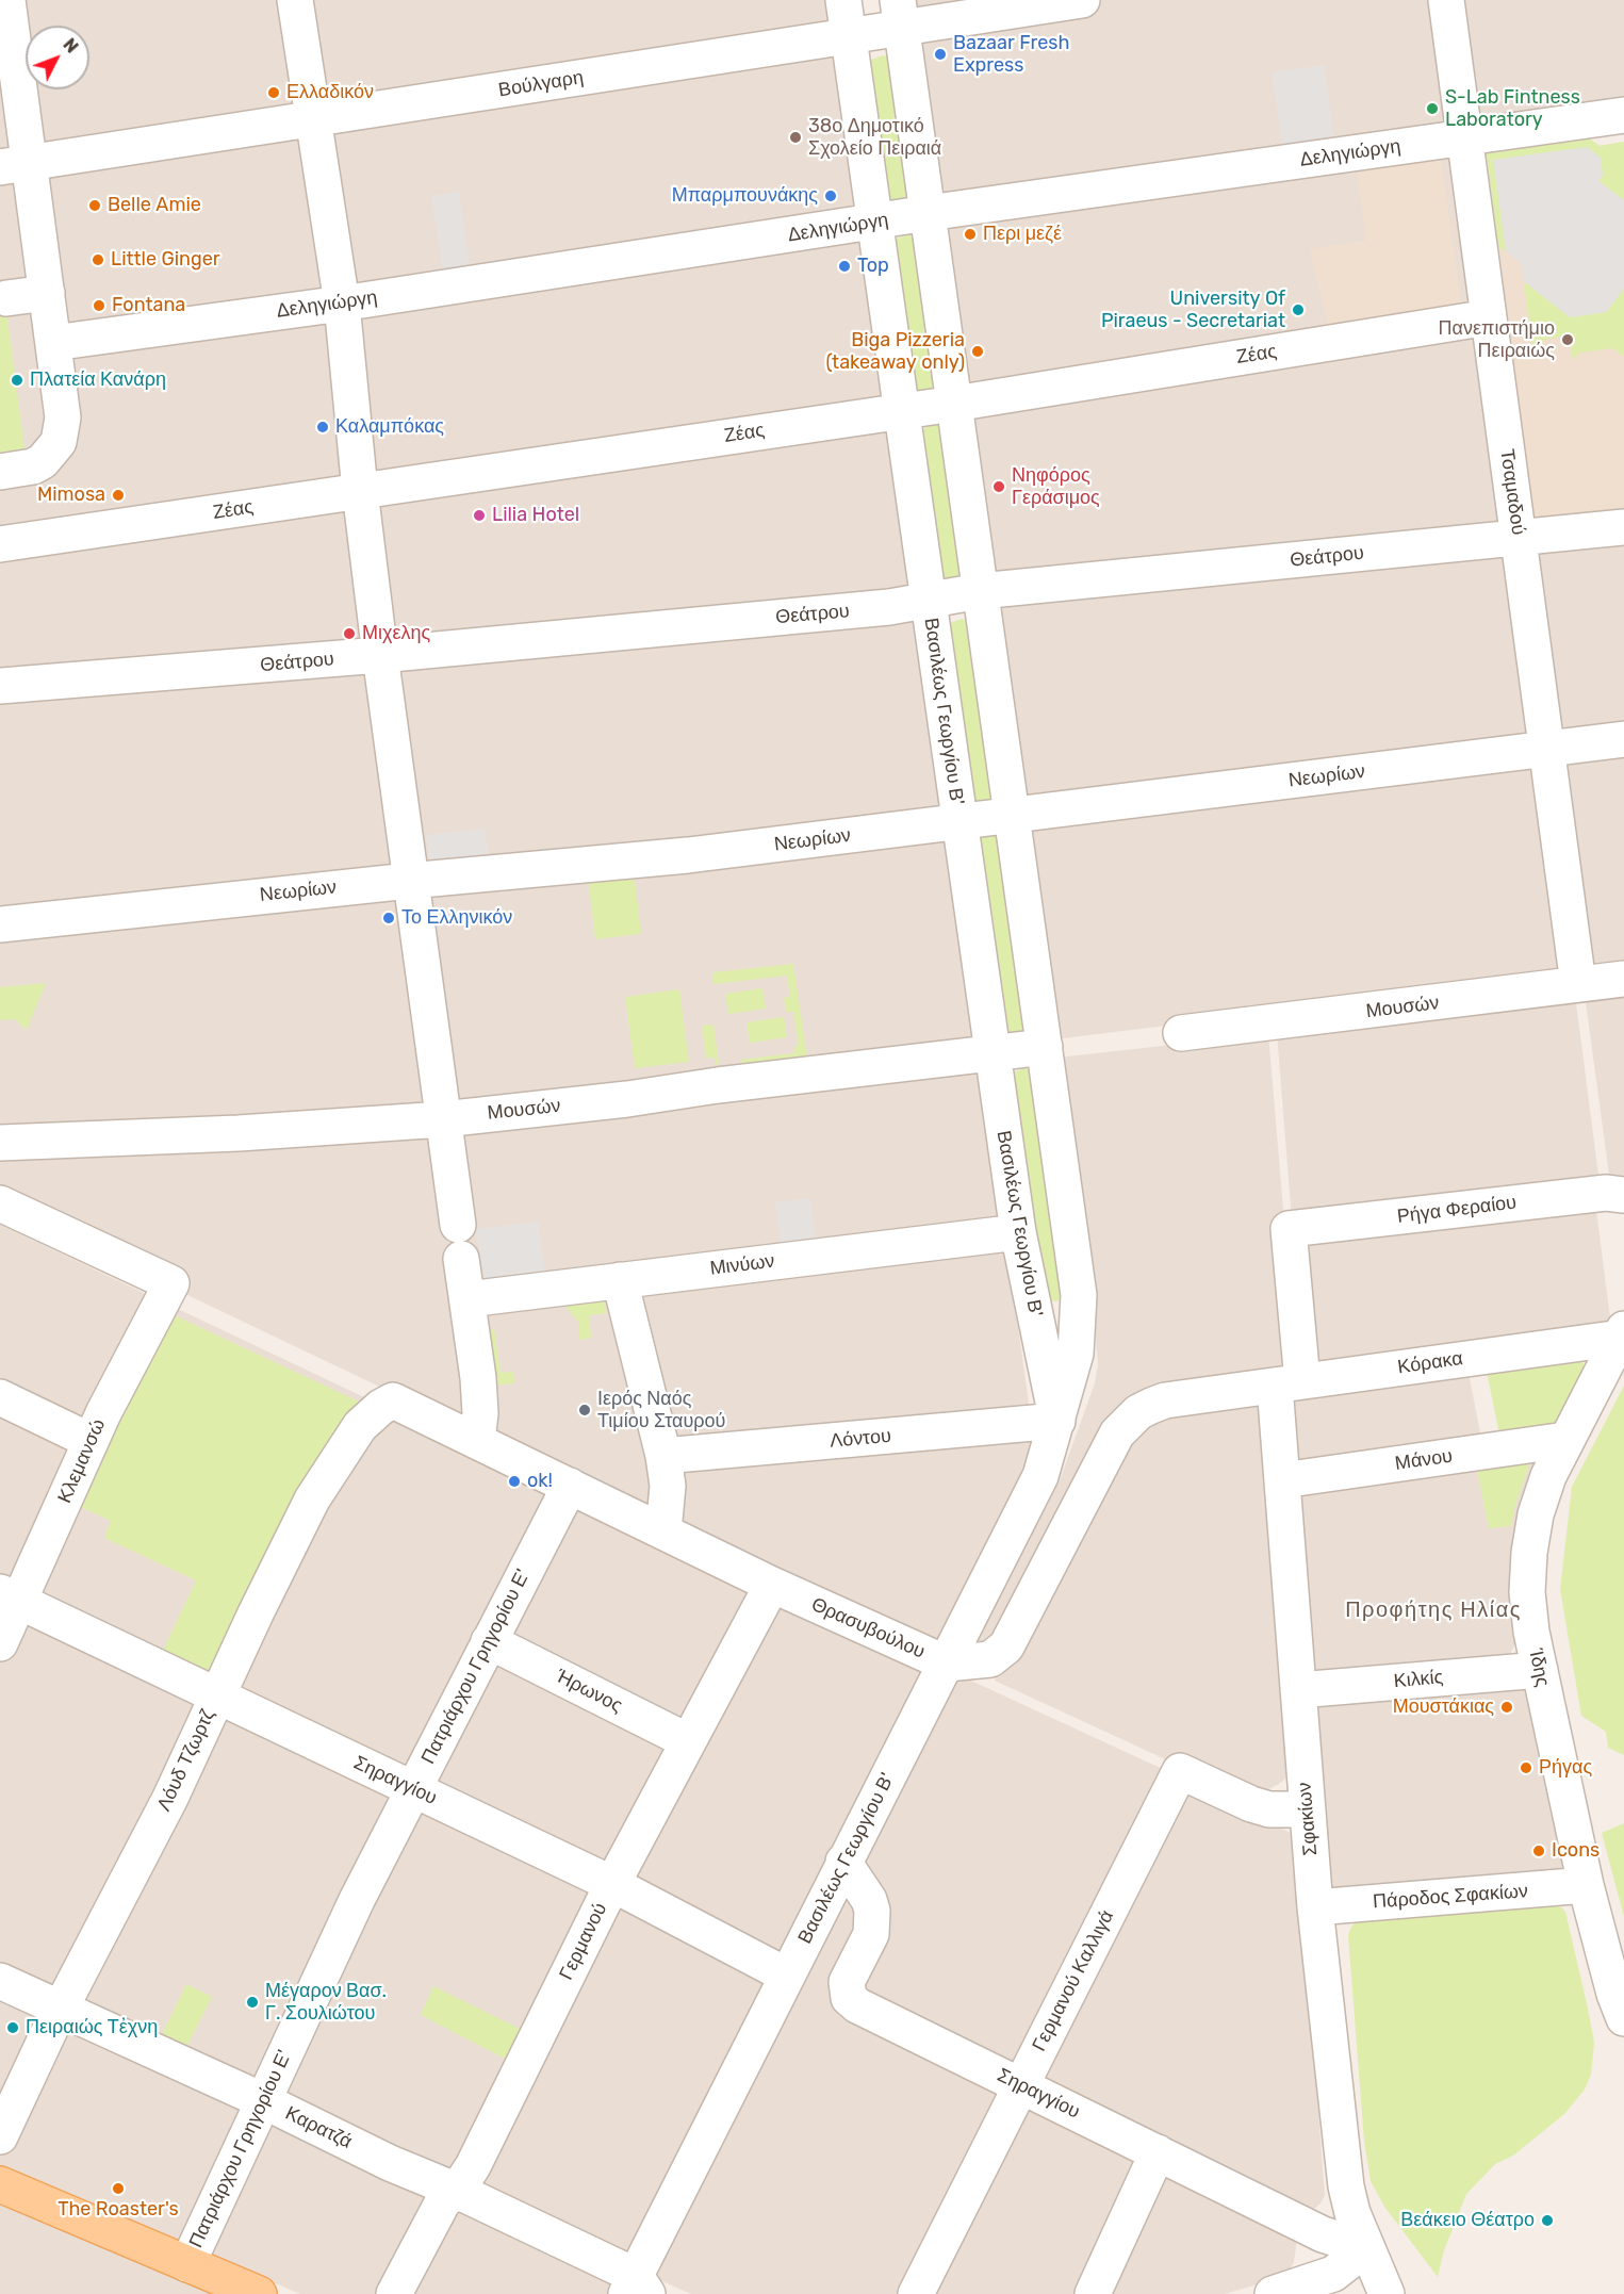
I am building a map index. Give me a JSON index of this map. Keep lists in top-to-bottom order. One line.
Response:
{"streets":{"street":["Βούλγαρη","Δεληγιώργη","Ζέας","Τσαμαδού","Θεάτρου","Βασιλέως Γεωργίου Β'","Νεωρίων","Μουσών","Ρήγα Φεραίου","Μινύων","Κόρακα","Λόντου","Μάνου","Κλεμανσώ","Θρασυβούλου","Πατριάρχου Γρηγορίου Ε'","Ίδης","Κιλκίς","Ήρωνος","Λόυδ Τζωρτζ","Σηραγγίου","Σφακίων","Πάροδος Σφακίων","Γερμανού","Γερμανού Καλλιγά","Καρατζά"]},"crossings":[["Βούλγαρη","Βασιλέως Γεωργίου Β'"],["Δεληγιώργη","Τσαμαδού"],["Δεληγιώργη","Βασιλέως Γεωργίου Β'"],["Ζέας","Τσαμαδού"],["Ζέας","Βασιλέως Γεωργίου Β'"],["Τσαμαδού","Θεάτρου"],["Τσαμαδού","Νεωρίων"],["Τσαμαδού","Μουσών"],["Θεάτρου","Βασιλέως Γεωργίου Β'"],["Βασιλέως Γεωργίου Β'","Νεωρίων"],["Βασιλέως Γεωργίου Β'","Μουσών"],["Βασιλέως Γεωργίου Β'","Μινύων"],["Βασιλέως Γεωργίου Β'","Λόντου"],["Βασιλέως Γεωργίου Β'","Θρασυβούλου"],["Βασιλέως Γεωργίου Β'","Σηραγγίου"],["Βασιλέως Γεωργίου Β'","Καρατζά"],["Ρήγα Φεραίου","Σφακίων"],["Κόρακα","Θρασυβούλου"],["Κόρακα","Ίδης"],["Κόρακα","Σφακίων"],["Μάνου","Ίδης"],["Μάνου","Σφακίων"],["Κλεμανσώ","Σηραγγίου"],["Θρασυβούλου","Πατριάρχου Γρηγορίου Ε'"],["Θρασυβούλου","Λόυδ Τζωρτζ"],["Θρασυβούλου","Γερμανού"],["Πατριάρχου Γρηγορίου Ε'","Ήρωνος"],["Πατριάρχου Γρηγορίου Ε'","Σηραγγίου"],["Πατριάρχου Γρηγορίου Ε'","Καρατζά"],["Ίδης","Κιλκίς"],["Ίδης","Πάροδος Σφακίων"],["Κιλκίς","Σφακίων"],["Ήρωνος","Γερμανού"],["Λόυδ Τζωρτζ","Σηραγγίου"],["Λόυδ Τζωρτζ","Καρατζά"],["Σηραγγίου","Σφακίων"],["Σηραγγίου","Γερμανού"],["Σηραγγίου","Γερμανού Καλλιγά"],["Σφακίων","Πάροδος Σφακίων"],["Σφακίων","Γερμανού Καλλιγά"],["Γερμανού","Καρατζά"]],"districts":["Προφήτης Ηλίας"],"places":["Bazaar Fresh Express","Ελλαδικόν","S-Lab Fintness Laboratory","38ο Δημοτικό Σχολείο Πειραιά","Μπαρμπουνάκης","Belle Amie","Περι μεζέ","Little Ginger","Top","Fontana","University Of Piraeus - Secretariat","Πανεπιστήμιο Πειραιώς","Biga Pizzeria (takeaway only)","Πλατεία Κανάρη","Καλαμπόκας","Νηφόρος Γεράσιμος","Mimosa","Lilia Hotel","Μιχελης","Το Ελληνικόν","Ιερός Ναός Τιμίου Σταυρού","ok!","Μουστάκιας","Ρήγας","Icons","Μέγαρον Βασ. Γ. Σουλιώτου","Πειραιώς Τἐχνη","The Roaster's","Βεάκειο Θέατρο"],"north":"top right"}
